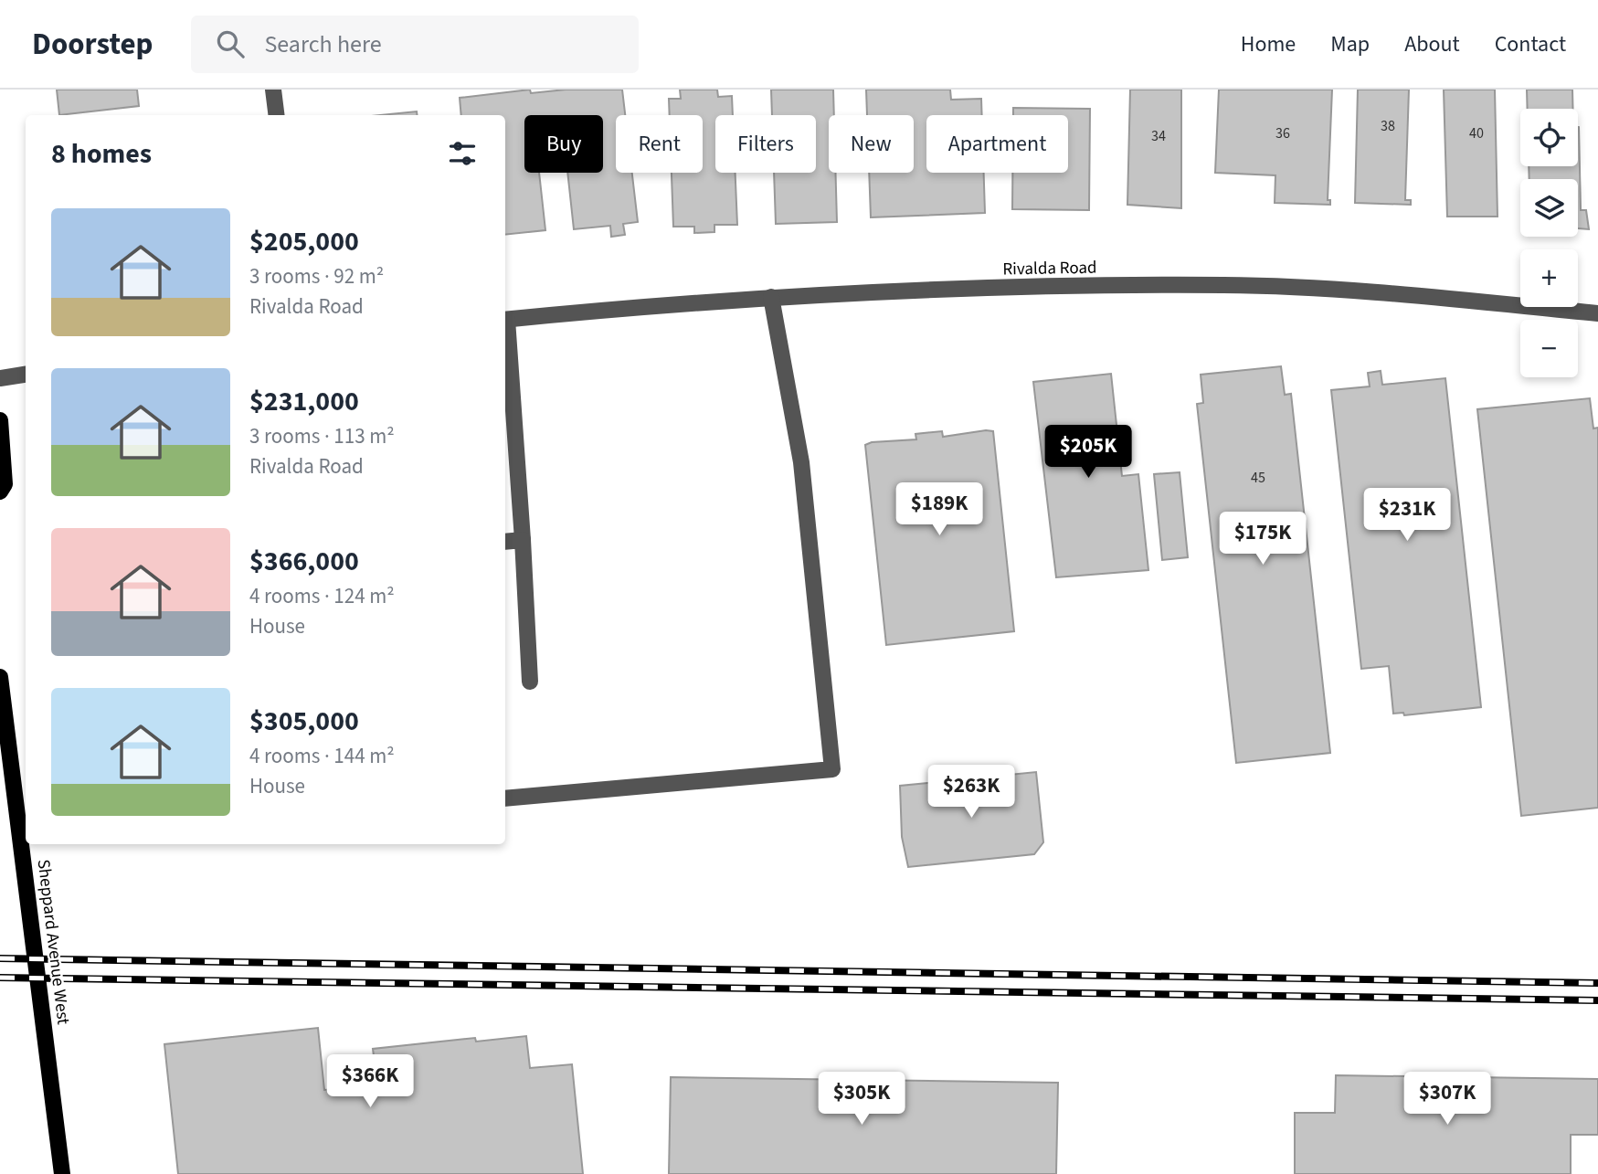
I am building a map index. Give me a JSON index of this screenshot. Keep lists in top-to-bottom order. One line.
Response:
{"streets":{"main road":["Sheppard Avenue West"],"street":["Rivalda Road"]},"house_numbers":["38","36","40","34","45"],"page":{"header":"Doorstep","search":"Search here","nav":["Home","Map","About","Contact"],"map_buttons":["+","−"],"chip":["Buy","Rent","Filters","New","Apartment"],"heading":"8 homes","list":[{"name":"$205,000","note":"3 rooms · 92 m² · Rivalda Road"},{"name":"$231,000","note":"3 rooms · 113 m² · Rivalda Road"},{"name":"$366,000","note":"4 rooms · 124 m² · House"},{"name":"$305,000","note":"4 rooms · 144 m² · House"}],"price":["$205K","$189K","$231K","$175K","$263K","$366K","$305K","$307K"]}}
